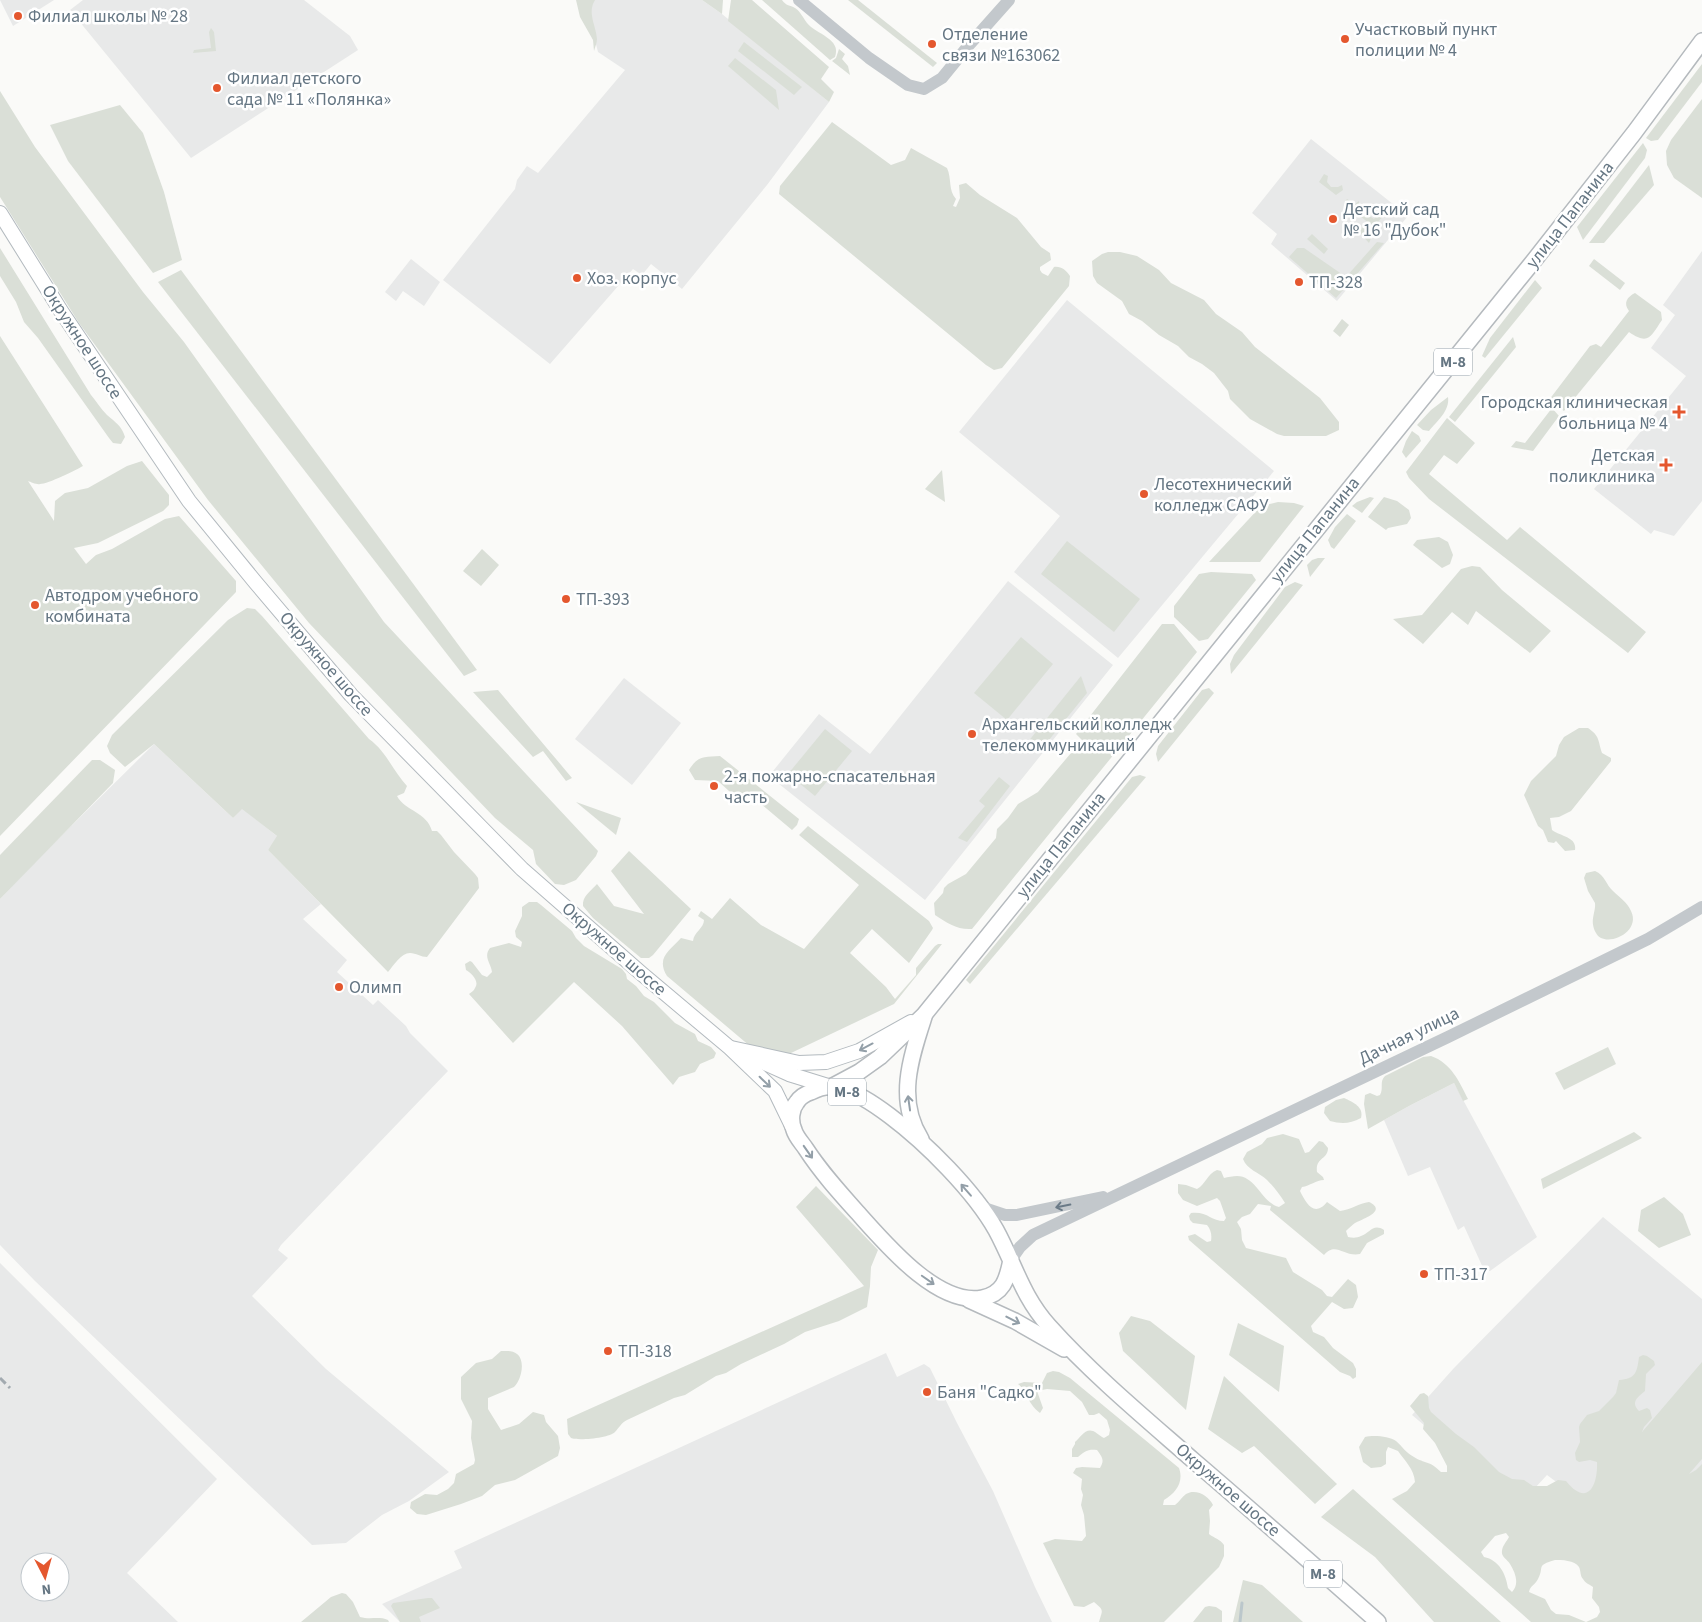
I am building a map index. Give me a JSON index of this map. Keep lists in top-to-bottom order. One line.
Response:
{"streets":{"main road":["улица Папанина","Окружное шоссе","М-8"],"street":["Дачная улица"]},"crossings":[["улица Папанина","Окружное шоссе"],["улица Папанина","М-8"],["Окружное шоссе","М-8"],["Окружное шоссе","Дачная улица"]],"places":{"other":["Филиал школы № 28","Участковый пункт полиции № 4","Отделение связи №163062","Филиал детского сада № 11 «Полянка»","Детский сад № 16 \"Дубок\"","Хоз. корпус","ТП-328","Лесотехнический колледж САФУ","ТП-393","Автодром учебного комбината","Архангельский колледж телекоммуникаций","2-я пожарно-спасательная часть","Олимп","ТП-317","ТП-318","Баня \"Садко\""],"health":["Городская клиническая больница № 4","Детская поликлиника"]},"north":"bottom"}
